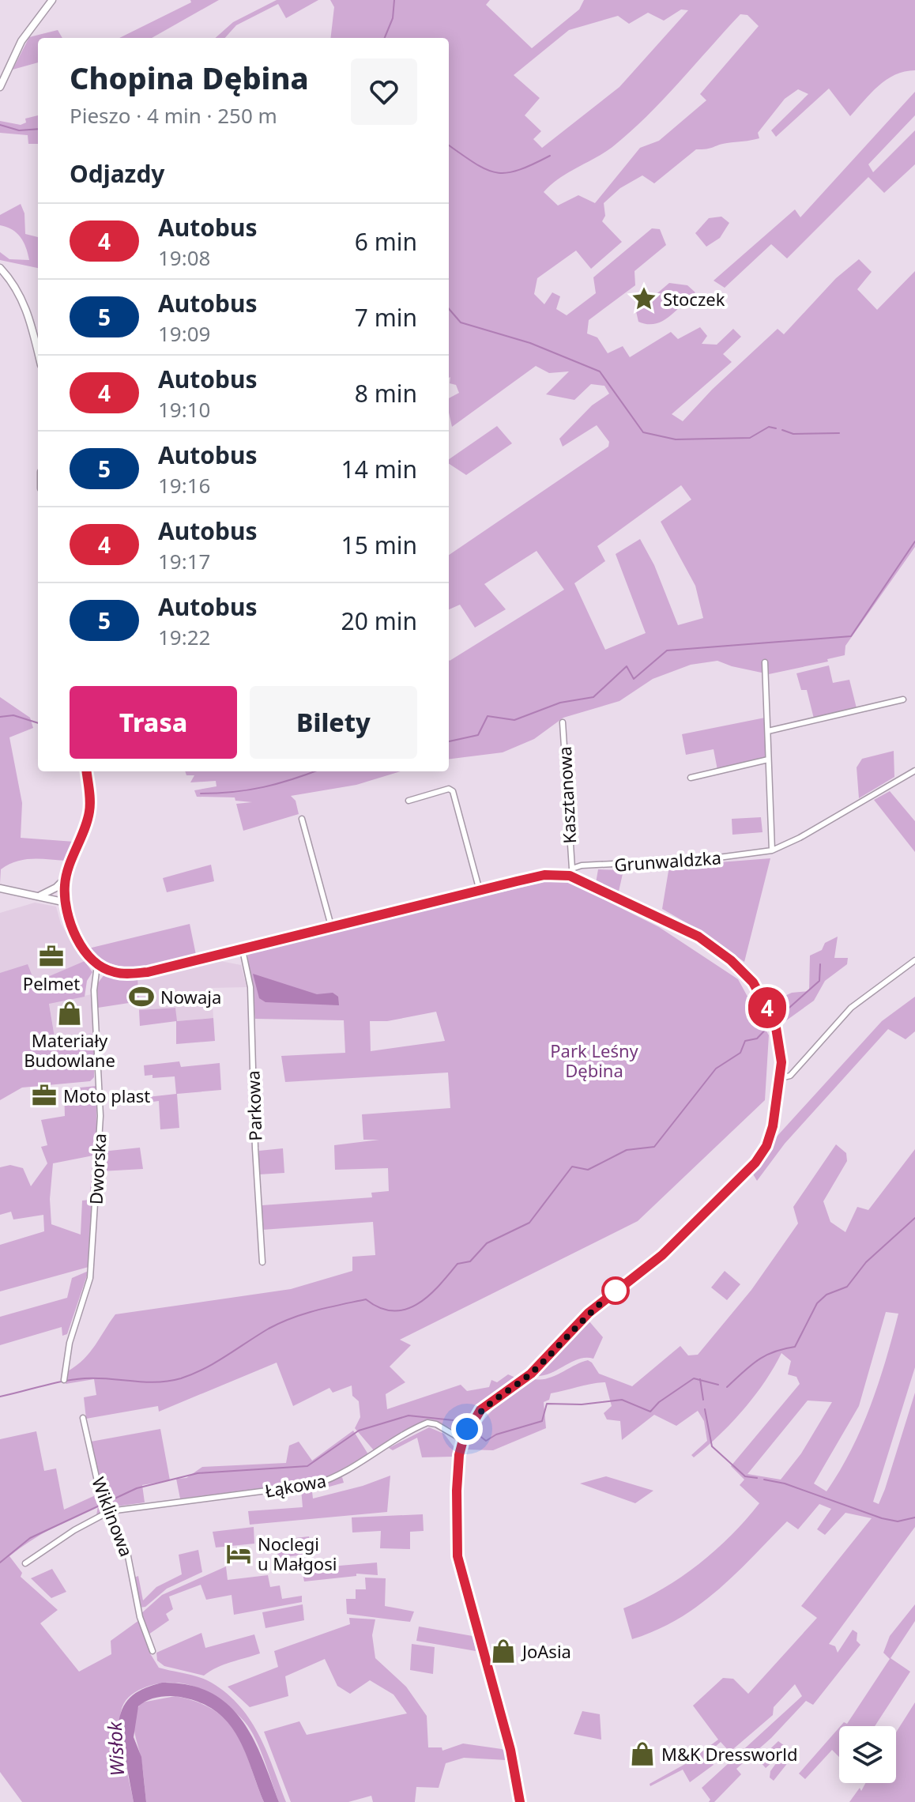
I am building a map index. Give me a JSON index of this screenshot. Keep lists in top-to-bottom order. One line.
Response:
{"streets":{"street":["Kasztanowa","Grunwaldzka","Parkowa","Dworska","Łąkowa","Wiklinowa"]},"crossings":[["Kasztanowa","Grunwaldzka"],["Łąkowa","Wiklinowa"]],"water":["Wisłok"],"parks":["Park Leśny Dębina"],"places":{"place":["Stoczek"],"office":["Pelmet","Moto plast"],"sports":["Nowaja"],"shop":["Materiały Budowlane","JoAsia","M&K Dressworld"],"hotel":["Noclegi u Małgosi"]},"lines":["bus line 4"],"page":{"on_map":"4","heading":[["Chopina Dębina","Pieszo · 4 min · 250 m"],"Odjazdy"],"list":[{"mark":"4","name":"Autobus","note":"19:08","value":"6 min"},{"mark":"5","name":"Autobus","note":"19:09","value":"7 min"},{"mark":"4","name":"Autobus","note":"19:10","value":"8 min"},{"mark":"5","name":"Autobus","note":"19:16","value":"14 min"},{"mark":"4","name":"Autobus","note":"19:17","value":"15 min"},{"mark":"5","name":"Autobus","note":"19:22","value":"20 min"}],"buttons":["Trasa","Bilety"]}}
